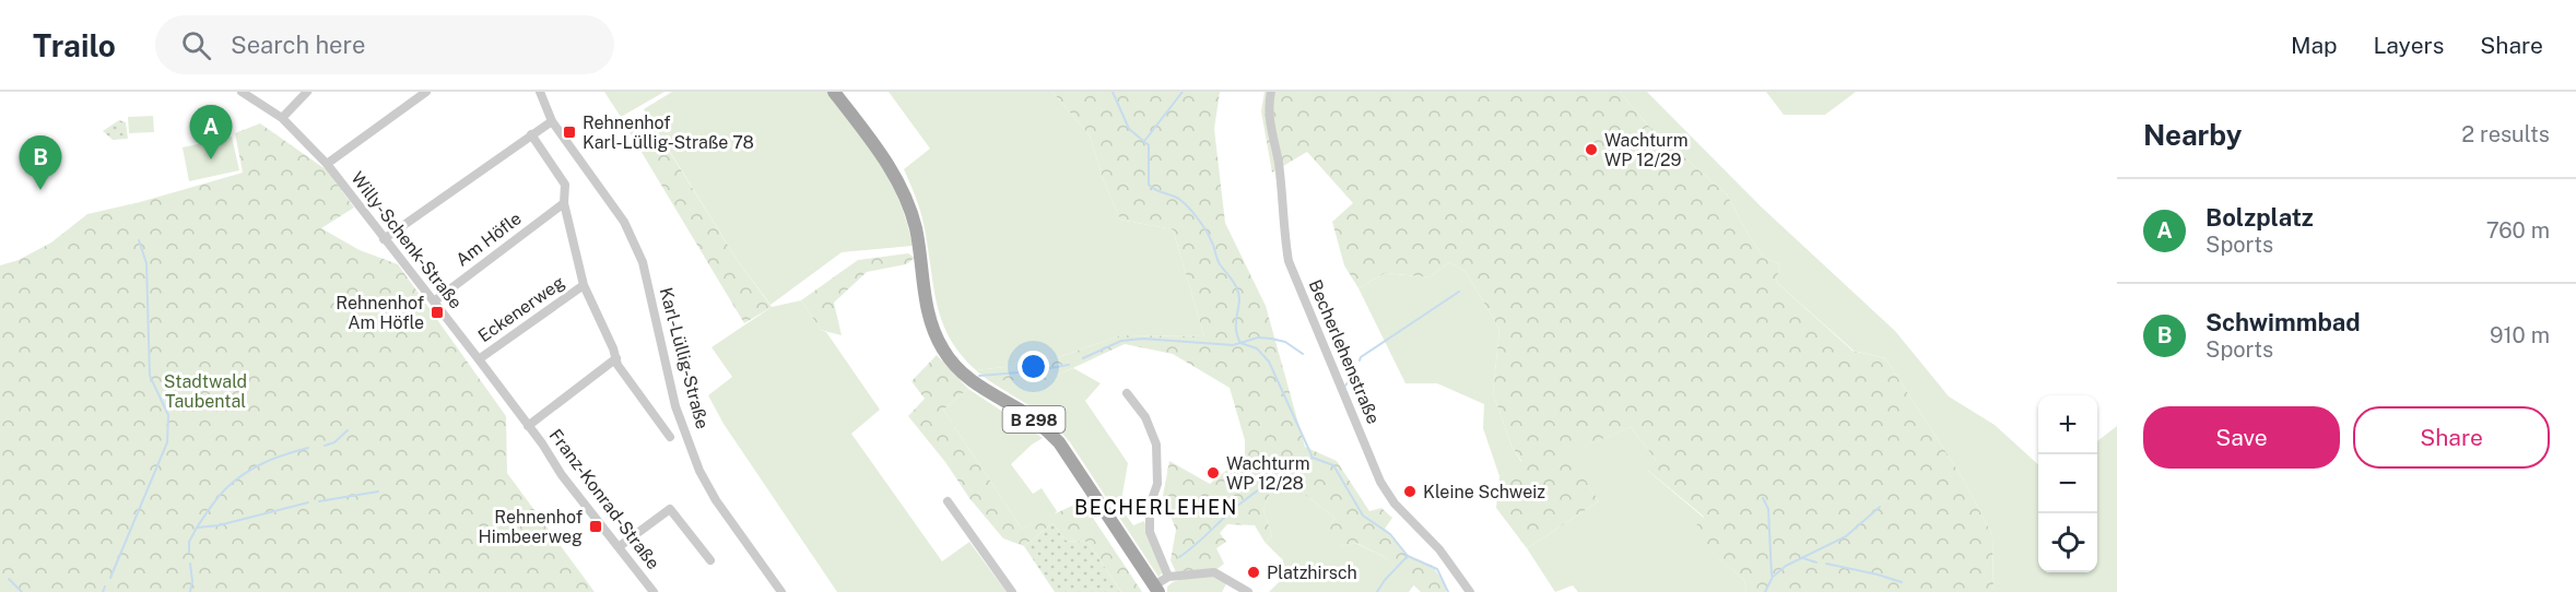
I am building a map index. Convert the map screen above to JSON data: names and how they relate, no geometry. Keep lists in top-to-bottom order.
{
  "streets": {
    "main road": ["B 298"],
    "street": [
      "Am Höfle",
      "Willy-Schenk-Straße",
      "Eckenerweg",
      "Becherlehenstraße",
      "Karl-Lüllig-Straße",
      "Franz-Konrad-Straße"
    ]
  },
  "crossings": [
    ["Am Höfle", "Willy-Schenk-Straße"],
    ["Willy-Schenk-Straße", "Eckenerweg"],
    ["Willy-Schenk-Straße", "Franz-Konrad-Straße"]
  ],
  "districts": ["BECHERLEHEN"],
  "parks": ["Stadtwald Taubental"],
  "places": {
    "transit": ["Rehnenhof Karl-Lüllig-Straße 78", "Rehnenhof Am Höfle", "Rehnenhof Himbeerweg"],
    "other": [
      "Wachturm WP 12/29",
      "Wachturm WP 12/28",
      "Kleine Schweiz",
      "Platzhirsch"
    ]
  },
  "page": {
    "header": "Trailo",
    "search": "Search here",
    "nav": ["Map", "Layers", "Share"],
    "heading": ["Nearby", "2 results"],
    "pins": ["A", "B"],
    "list": [
      {
        "mark": "A",
        "name": "Bolzplatz",
        "note": "Sports",
        "value": "760 m"
      },
      {
        "mark": "B",
        "name": "Schwimmbad",
        "note": "Sports",
        "value": "910 m"
      }
    ],
    "buttons": ["Save", "Share"],
    "map_buttons": ["+", "−"]
  }
}
